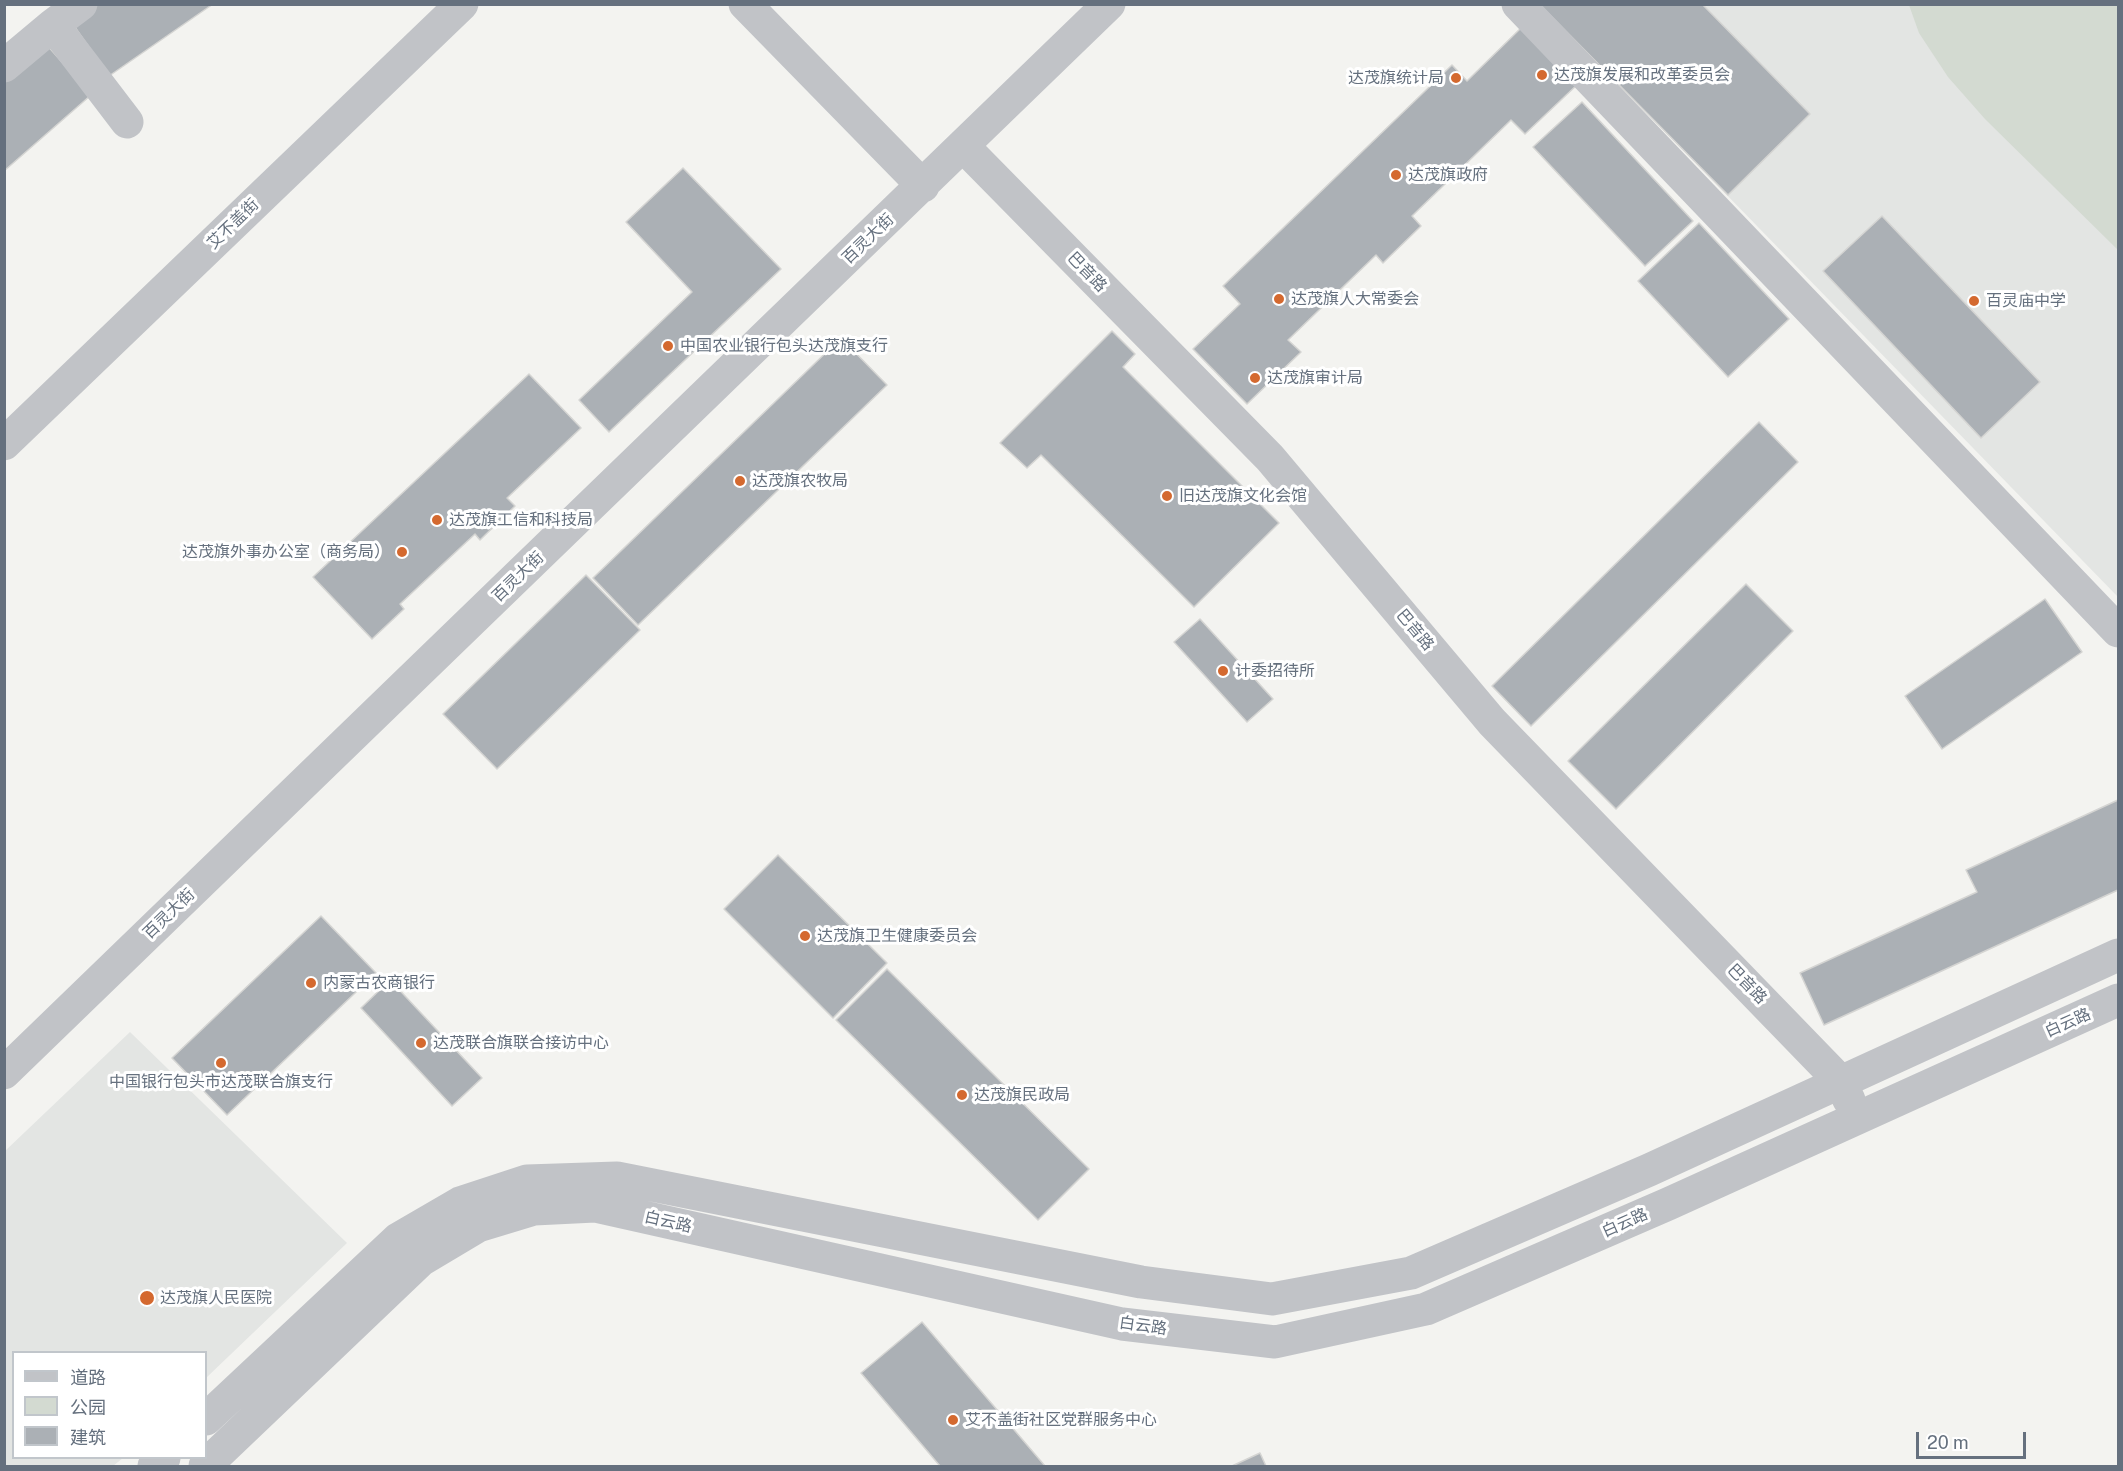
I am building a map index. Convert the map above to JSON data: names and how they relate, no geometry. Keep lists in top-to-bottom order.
{
  "streets": {
    "street": [
      "艾不盖街",
      "百灵大街",
      "巴音路",
      "白云路"
    ]
  },
  "crossings": [
    ["百灵大街", "巴音路"],
    ["巴音路", "白云路"]
  ],
  "places": [
    "达茂旗发展和改革委员会",
    "达茂旗统计局",
    "达茂旗政府",
    "达茂旗人大常委会",
    "百灵庙中学",
    "中国农业银行包头达茂旗支行",
    "达茂旗审计局",
    "达茂旗农牧局",
    "旧达茂旗文化会馆",
    "达茂旗工信和科技局",
    "达茂旗外事办公室（商务局）",
    "计委招待所",
    "达茂旗卫生健康委员会",
    "内蒙古农商银行",
    "达茂联合旗联合接访中心",
    "中国银行包头市达茂联合旗支行",
    "达茂旗民政局",
    "达茂旗人民医院",
    "艾不盖街社区党群服务中心"
  ],
  "legend": ["道路", "公园", "建筑"],
  "scale_bar": "20 m"
}
